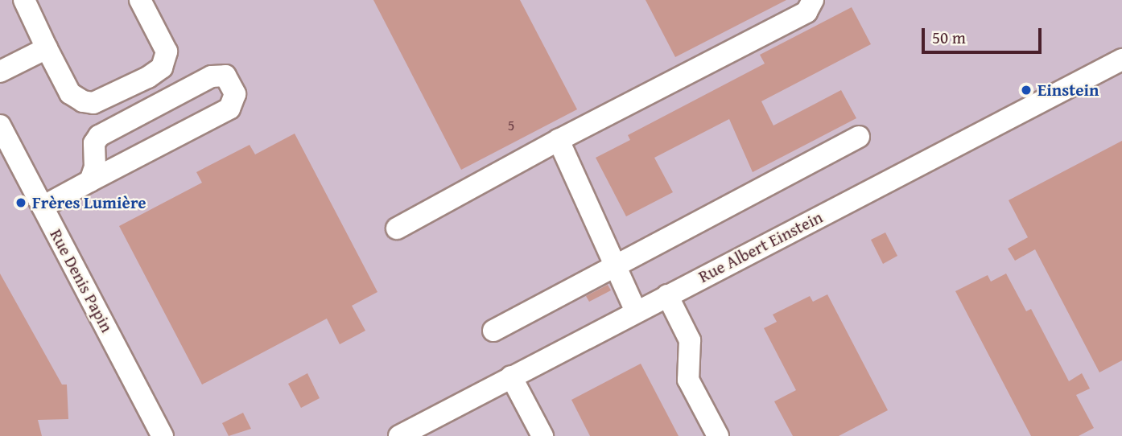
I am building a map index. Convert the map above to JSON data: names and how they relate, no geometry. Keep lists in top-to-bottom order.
{
  "streets": {
    "street": ["Rue Albert Einstein", "Rue Denis Papin"]
  },
  "places": ["Einstein", "Frères Lumière"],
  "house_numbers": ["5"],
  "scale_bar": "50 m"
}
